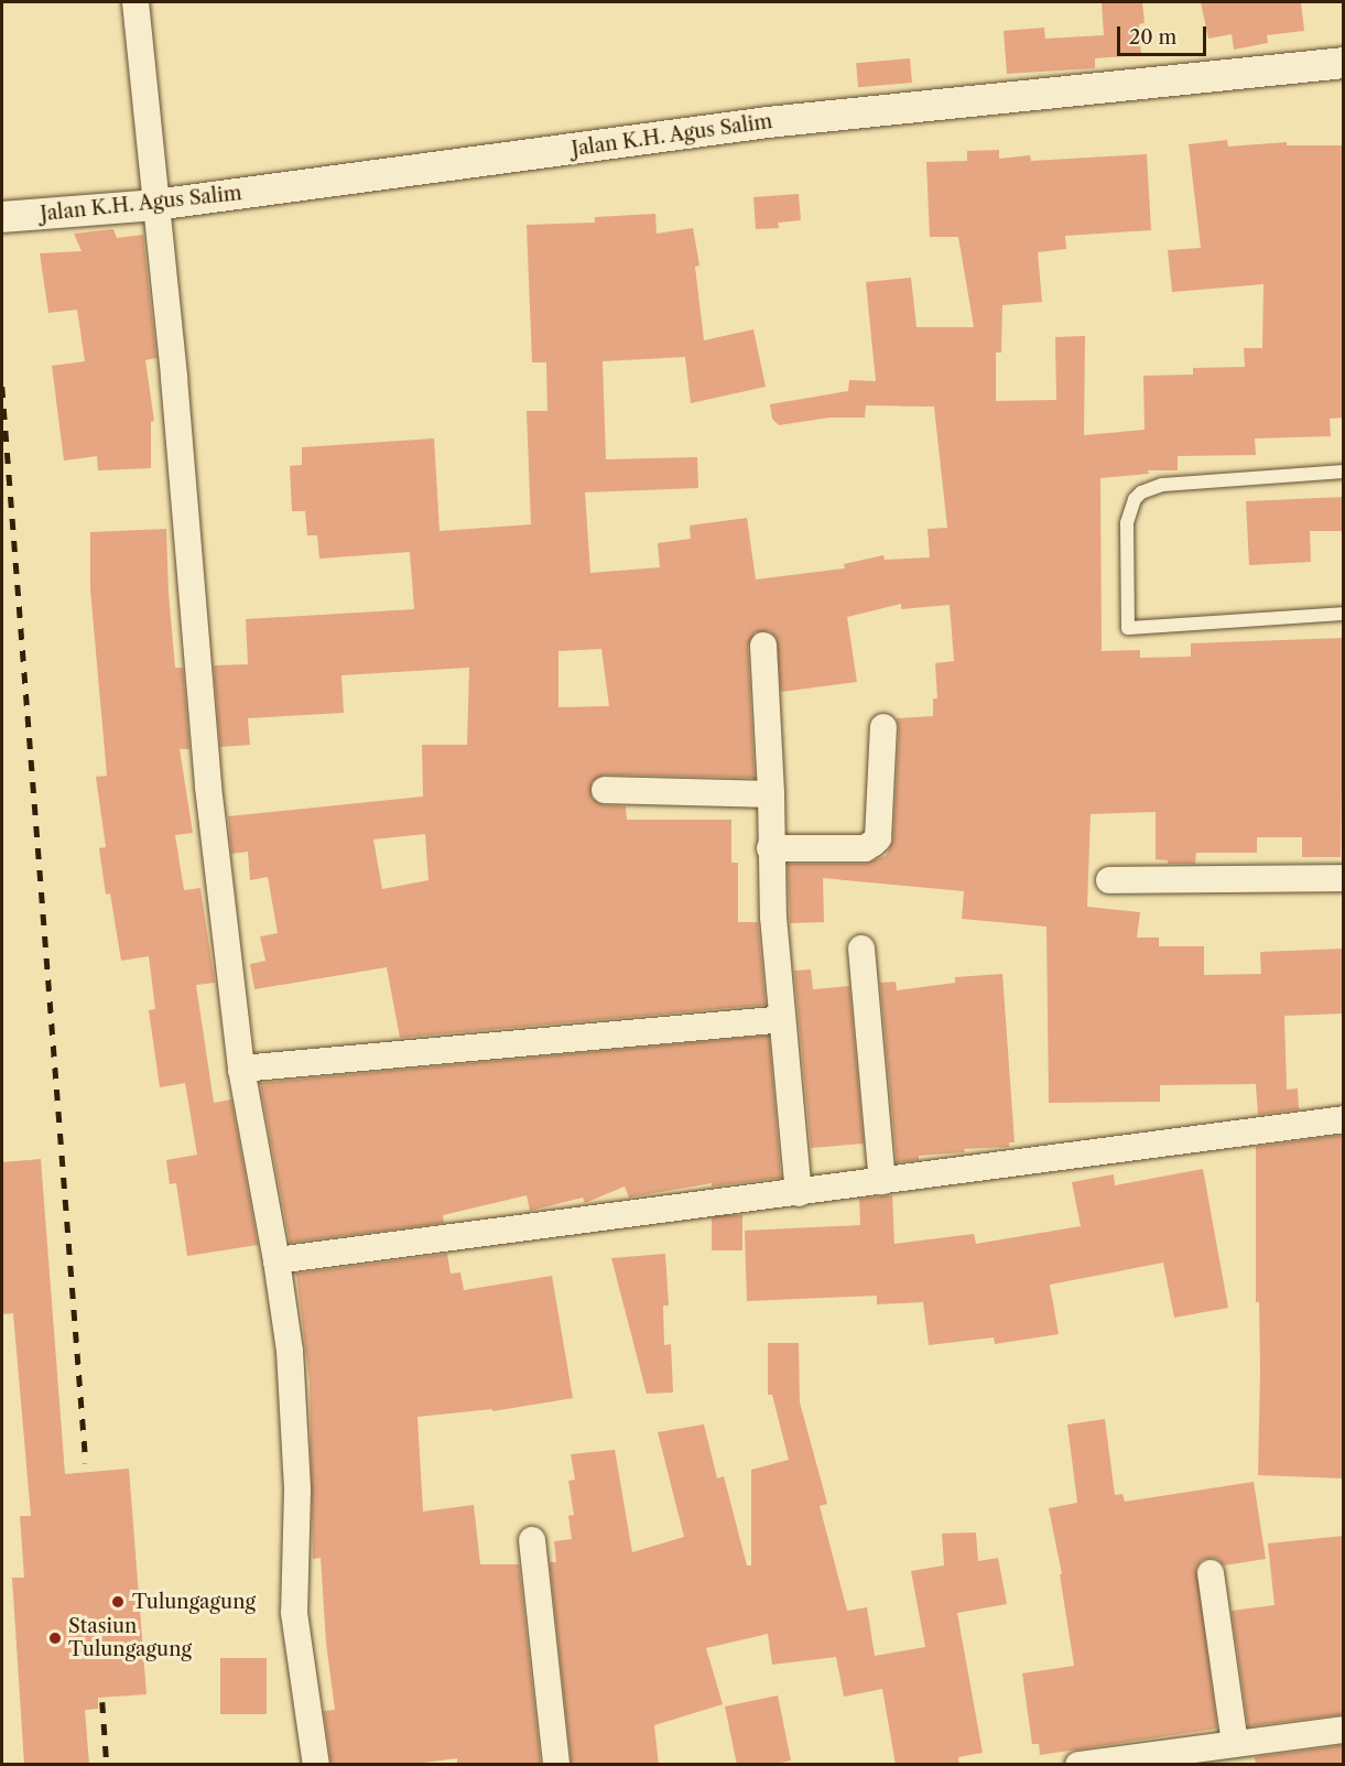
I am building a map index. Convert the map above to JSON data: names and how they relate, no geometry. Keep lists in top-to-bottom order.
{
  "streets": {
    "street": ["Jalan K.H. Agus Salim"]
  },
  "places": ["Tulungagung", "Stasiun Tulungagung"],
  "scale_bar": "20 m"
}
